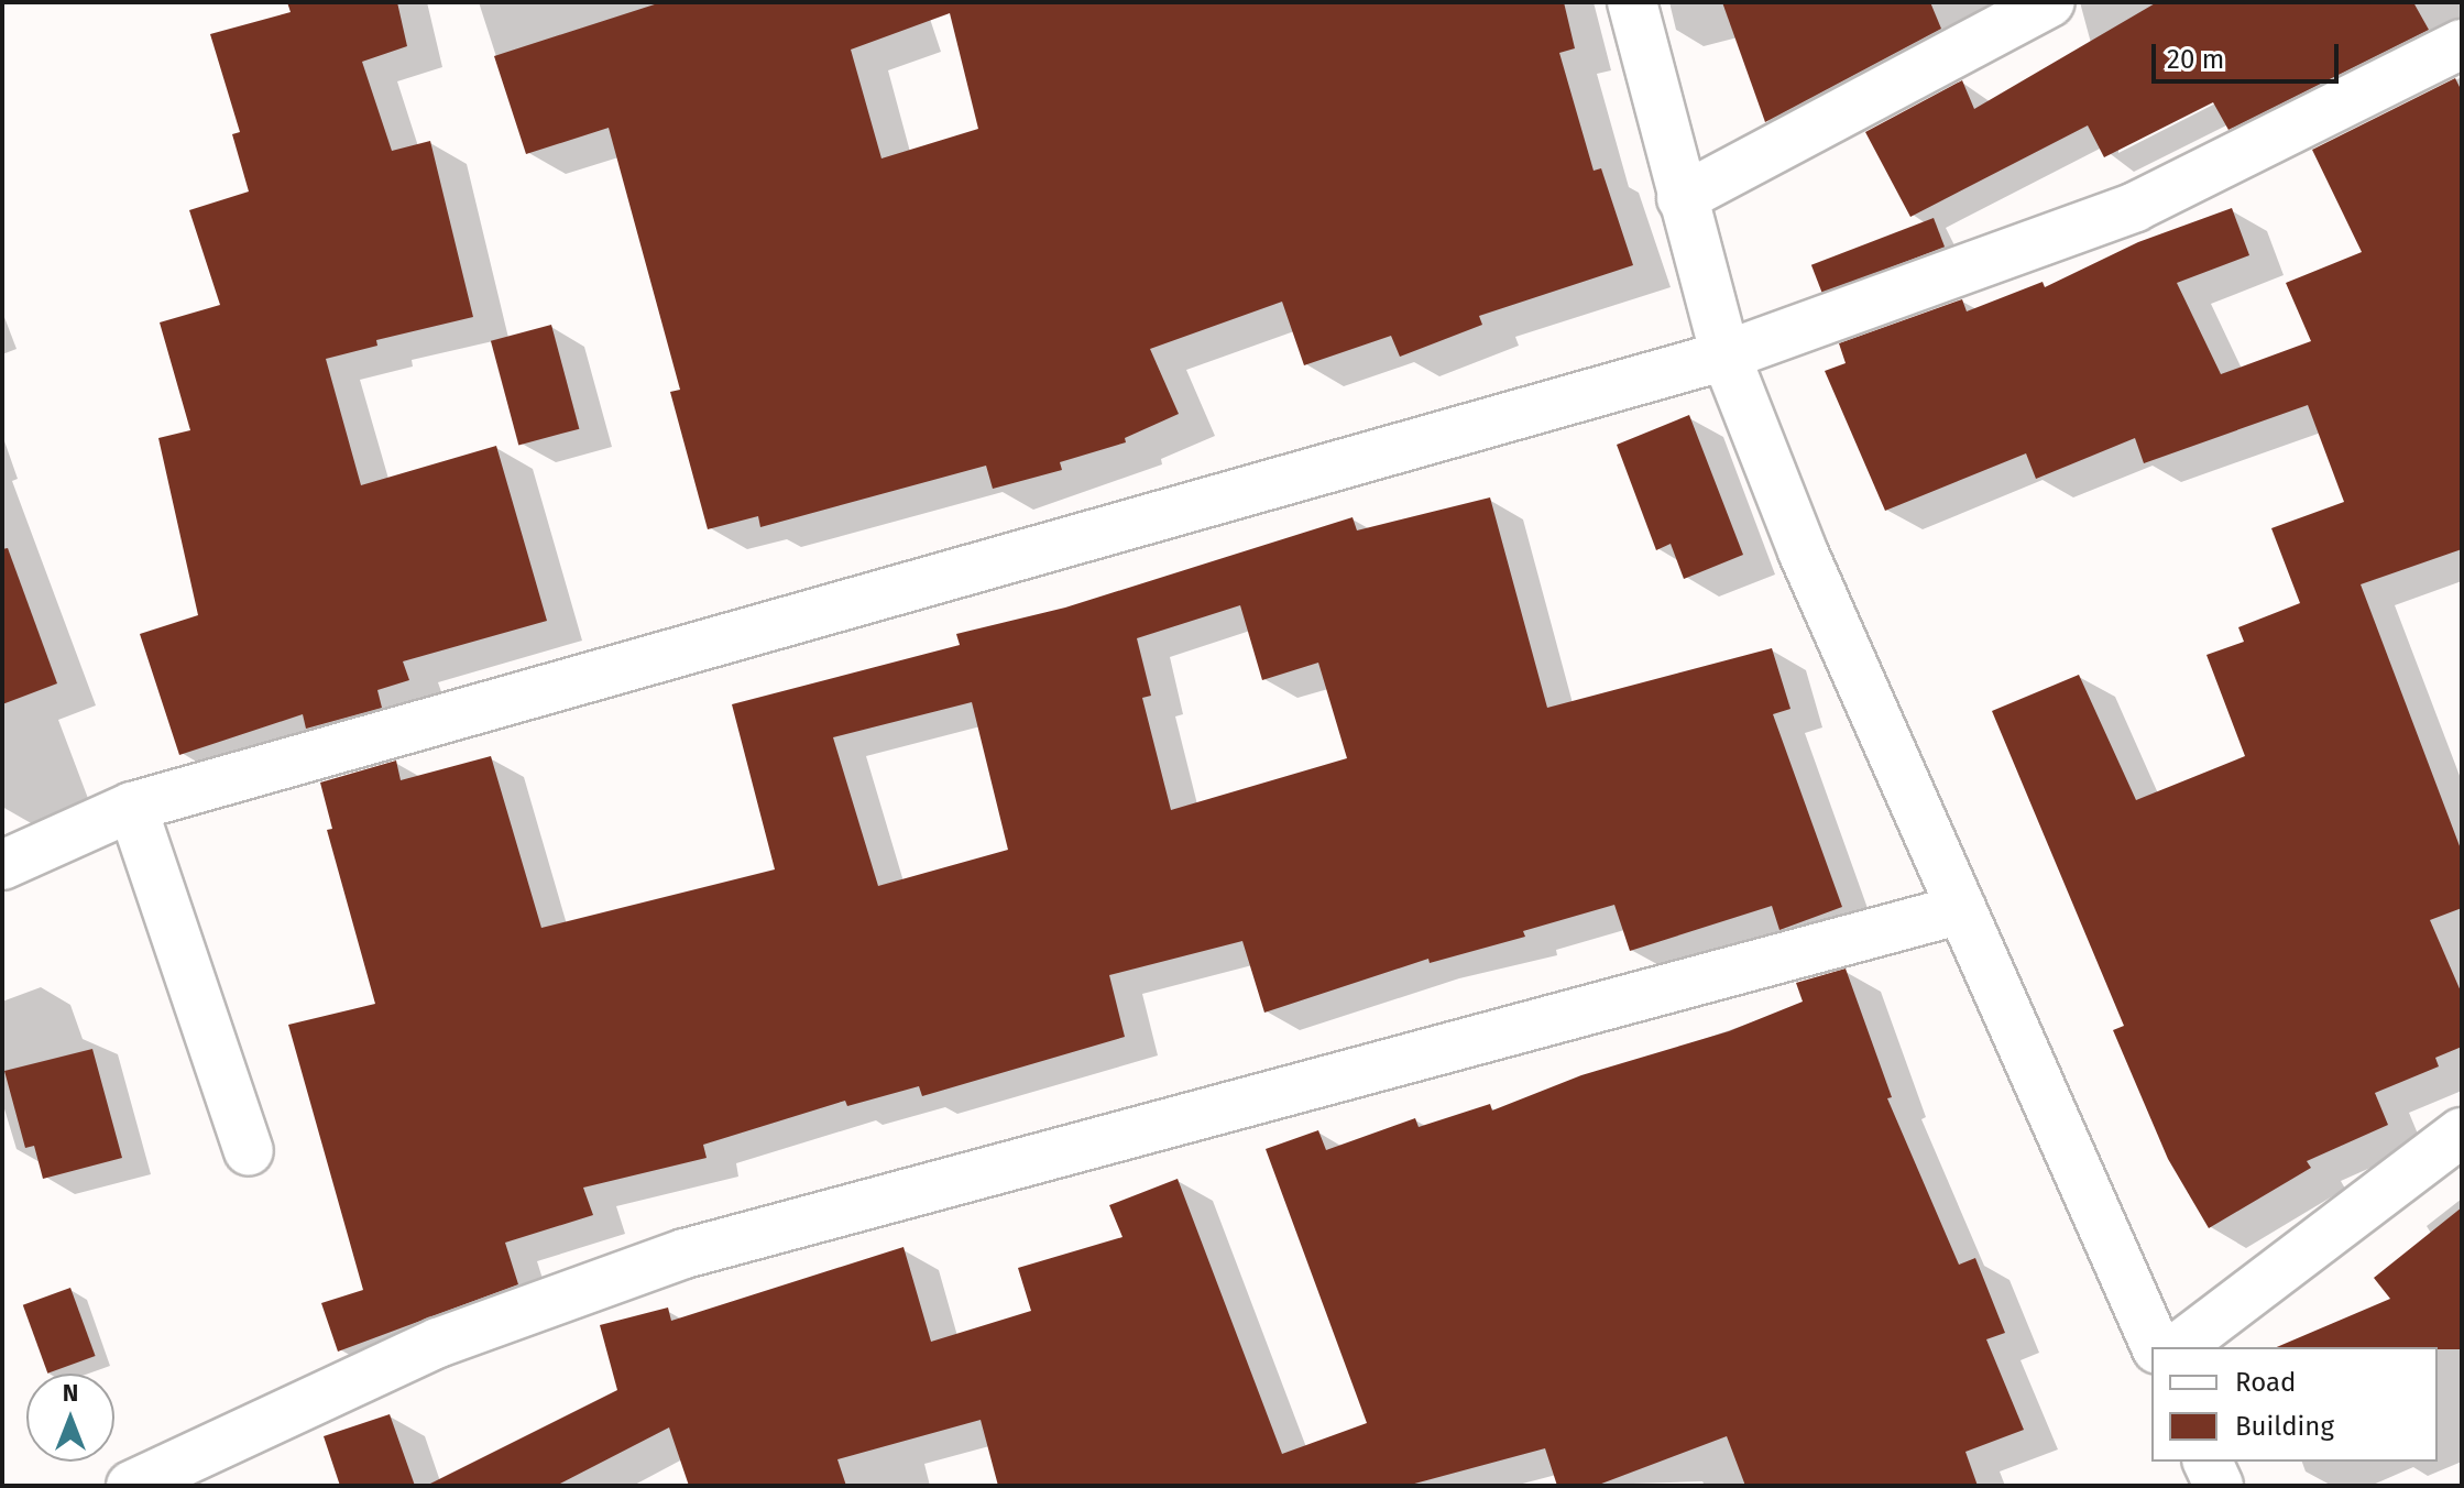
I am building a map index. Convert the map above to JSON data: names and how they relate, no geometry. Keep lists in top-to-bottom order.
{
  "legend": ["Road", "Building"],
  "scale_bar": "20 m",
  "north": "top"
}
